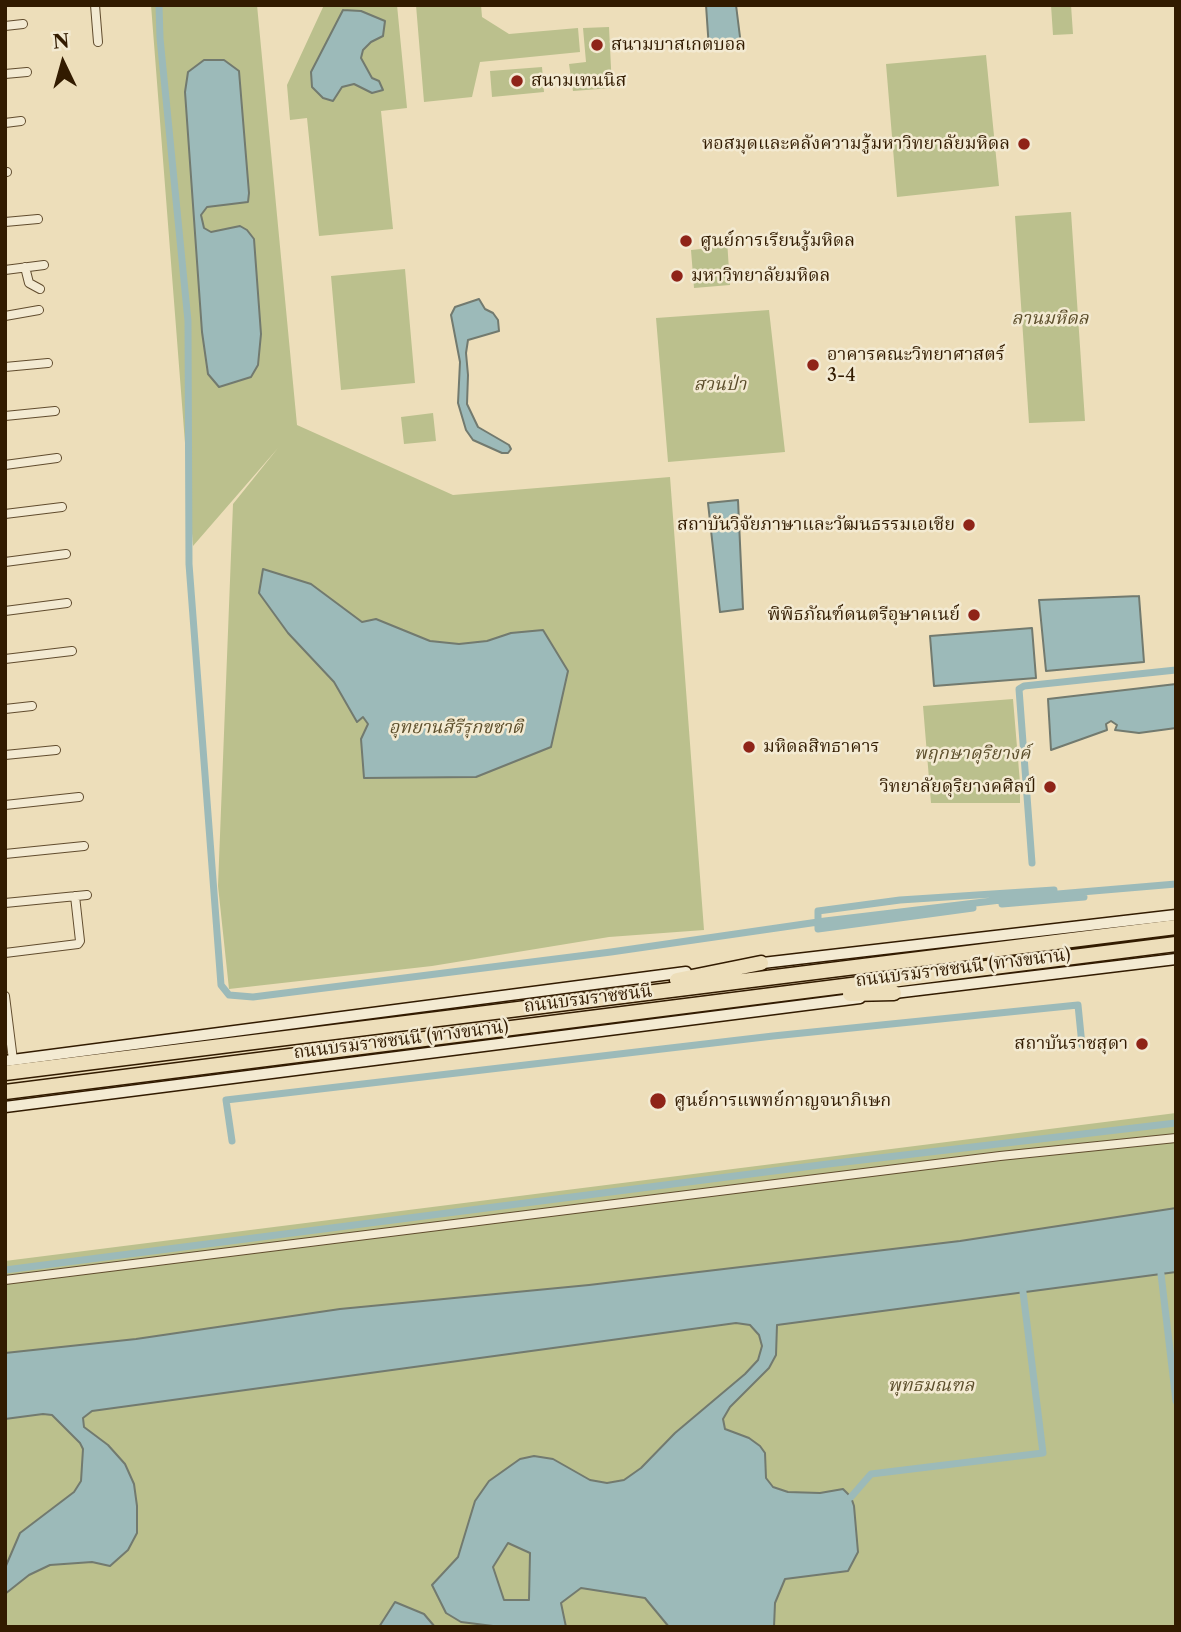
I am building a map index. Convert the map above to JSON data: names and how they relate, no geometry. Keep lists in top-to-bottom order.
{
  "streets": {
    "highway": ["ถนนบรมราชชนนี"],
    "main road": ["ถนนบรมราชชนนี (ทางขนาน)"]
  },
  "crossings": [
    ["ถนนบรมราชชนนี (ทางขนาน)", "ถนนบรมราชชนนี"]
  ],
  "parks": [
    "ลานมหิดล",
    "สวนป่า",
    "อุทยานสิรีรุกขชาติ",
    "พฤกษาดุริยางค์",
    "พุทธมณฑล"
  ],
  "places": [
    "สนามบาสเกตบอล",
    "สนามเทนนิส",
    "หอสมุดและคลังความรู้มหาวิทยาลัยมหิดล",
    "ศูนย์การเรียนรู้มหิดล",
    "มหาวิทยาลัยมหิดล",
    "อาคารคณะวิทยาศาสตร์ 3-4",
    "สถาบันวิจัยภาษาและวัฒนธรรมเอเชีย",
    "พิพิธภัณฑ์ดนตรีอุษาคเนย์",
    "มหิดลสิทธาคาร",
    "วิทยาลัยดุริยางคศิลป์",
    "สถาบันราชสุดา",
    "ศูนย์การแพทย์กาญจนาภิเษก"
  ],
  "north": "top"
}
